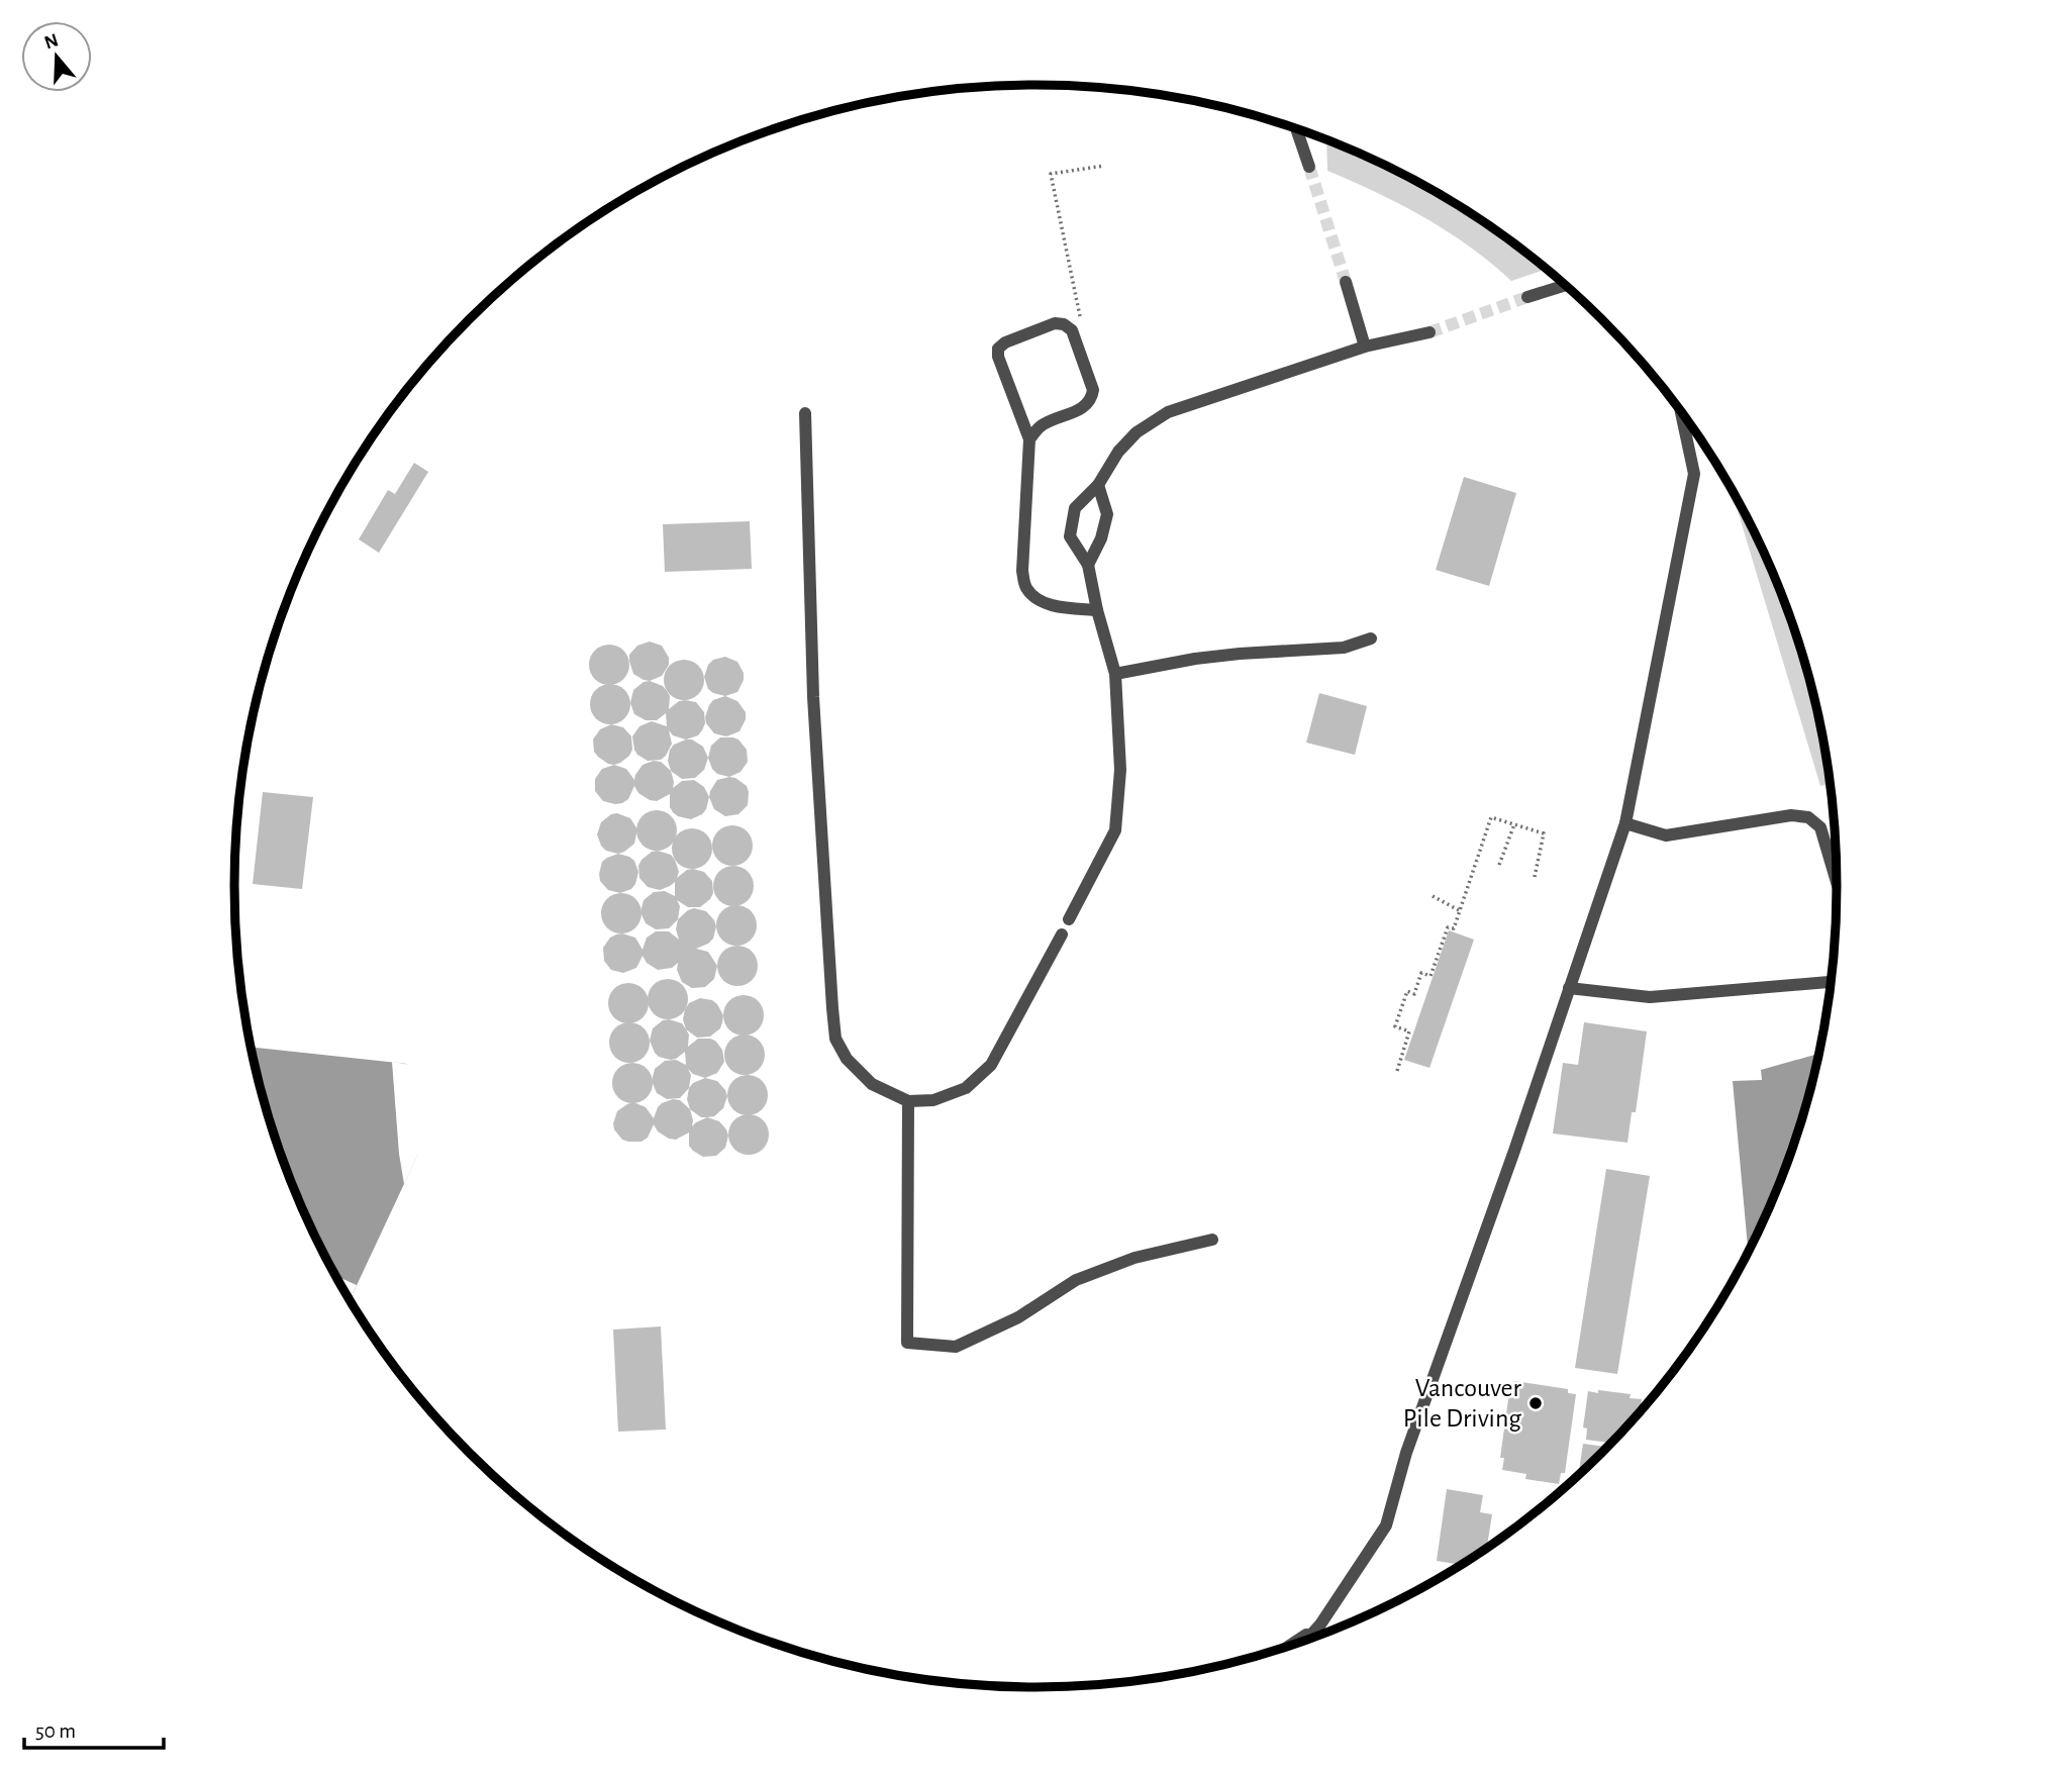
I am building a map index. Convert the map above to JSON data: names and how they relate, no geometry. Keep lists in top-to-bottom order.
{
  "places": ["Vancouver Pile Driving"],
  "scale_bar": "50 m",
  "north": "top"
}
